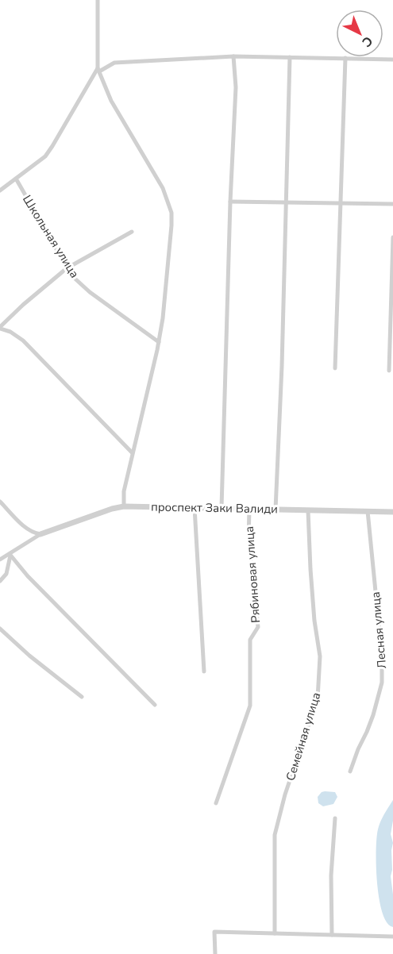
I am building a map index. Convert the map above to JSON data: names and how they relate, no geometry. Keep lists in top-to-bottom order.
{
  "streets": {
    "street": [
      "Школьная улица",
      "проспект Заки Валиди",
      "Рябиновая улица",
      "Лесная улица",
      "Семейная улица"
    ]
  },
  "crossings": [
    ["проспект Заки Валиди", "Рябиновая улица"],
    ["проспект Заки Валиди", "Лесная улица"],
    ["проспект Заки Валиди", "Семейная улица"]
  ],
  "north": "bottom right"
}
